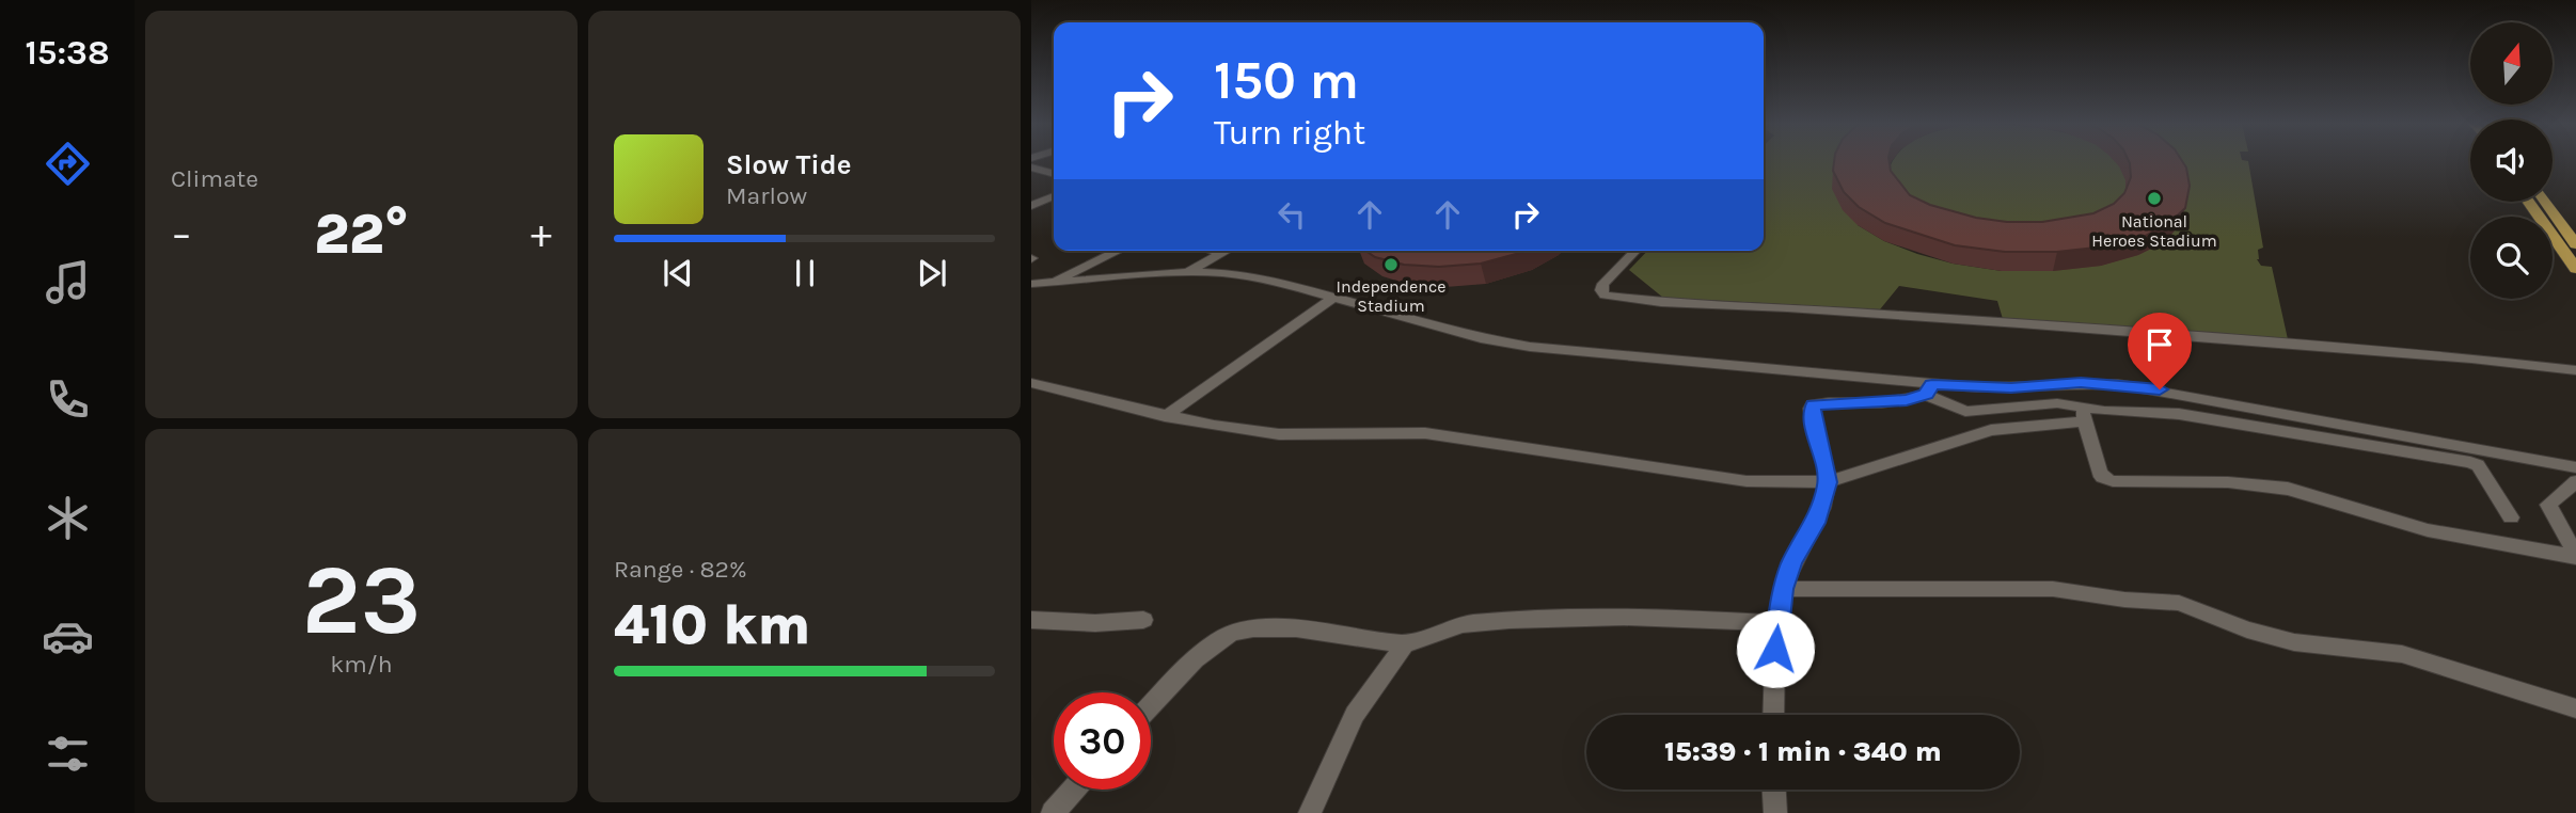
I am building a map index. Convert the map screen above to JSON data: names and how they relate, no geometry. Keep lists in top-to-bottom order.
{
  "places": ["National Heroes Stadium", "Independence Stadium"],
  "north": "top",
  "page": {
    "tabs": "15:38",
    "tile": [
      "Climate",
      ["23", "km/h"],
      ["Range · 82%", "410 km"]
    ],
    "turn": ["150 m", "Turn right"],
    "song": ["Slow Tide", "Marlow"],
    "heat": ["−", "22°", "+"],
    "limit": "30",
    "trip": "15:39 · 1 min · 340 m"
  }
}
